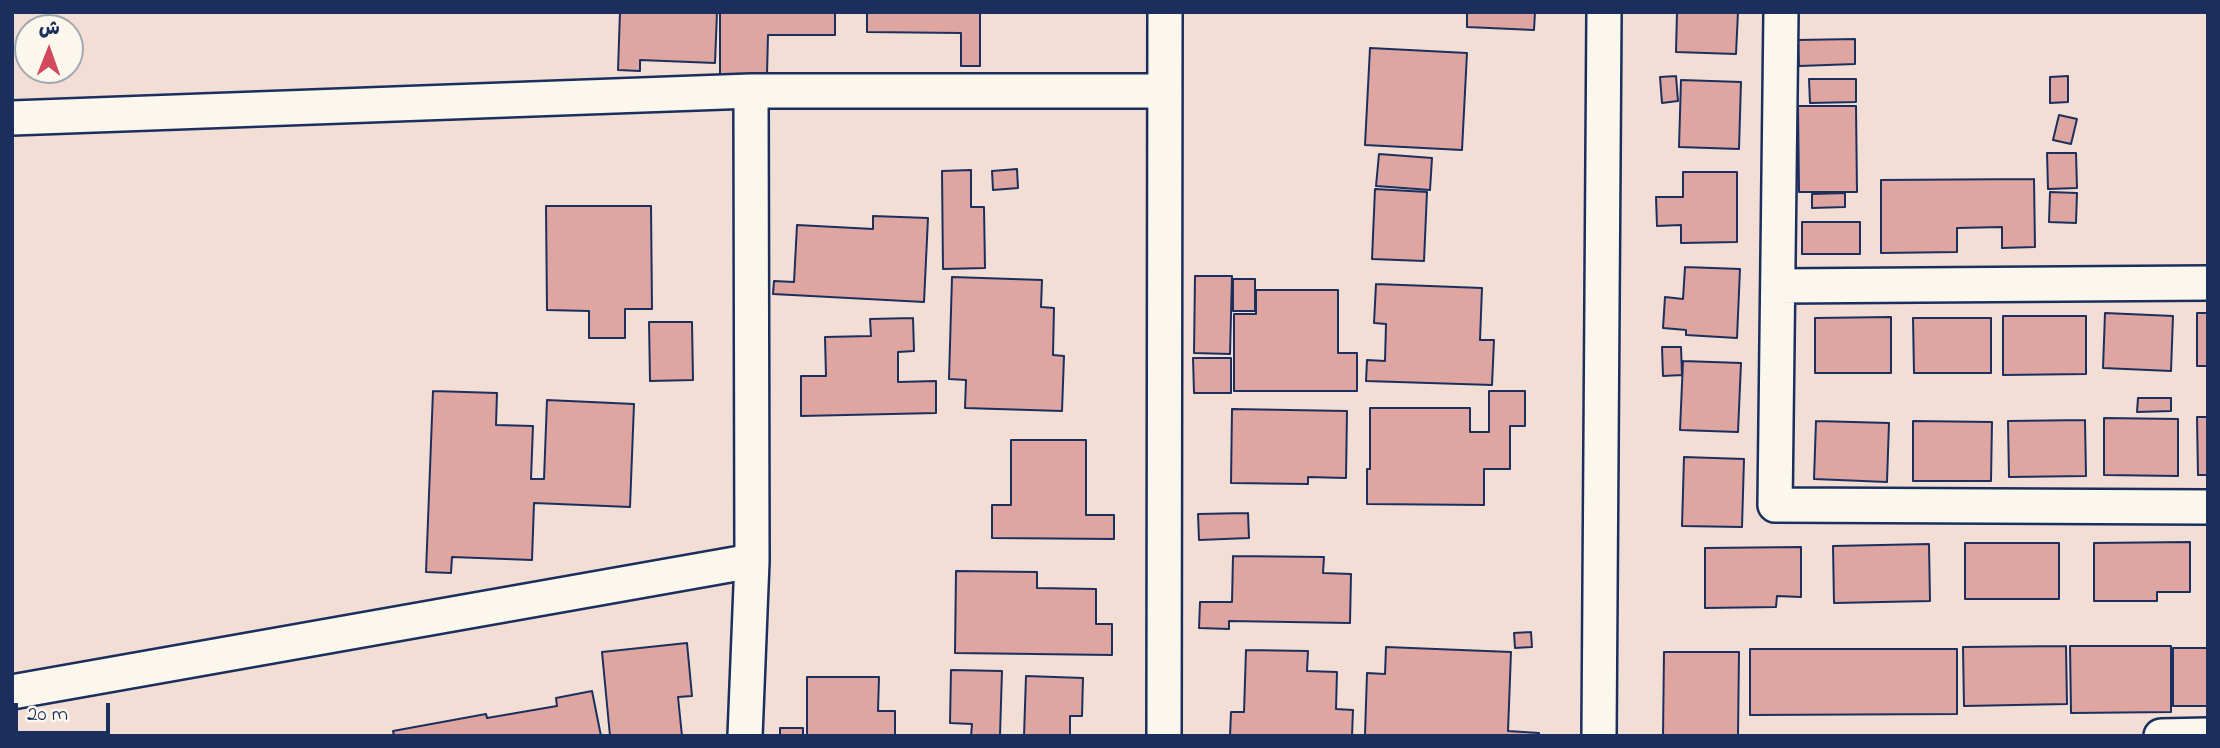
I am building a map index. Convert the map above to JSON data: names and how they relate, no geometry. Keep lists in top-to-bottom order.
{
  "scale_bar": "20 m",
  "north": "top"
}
